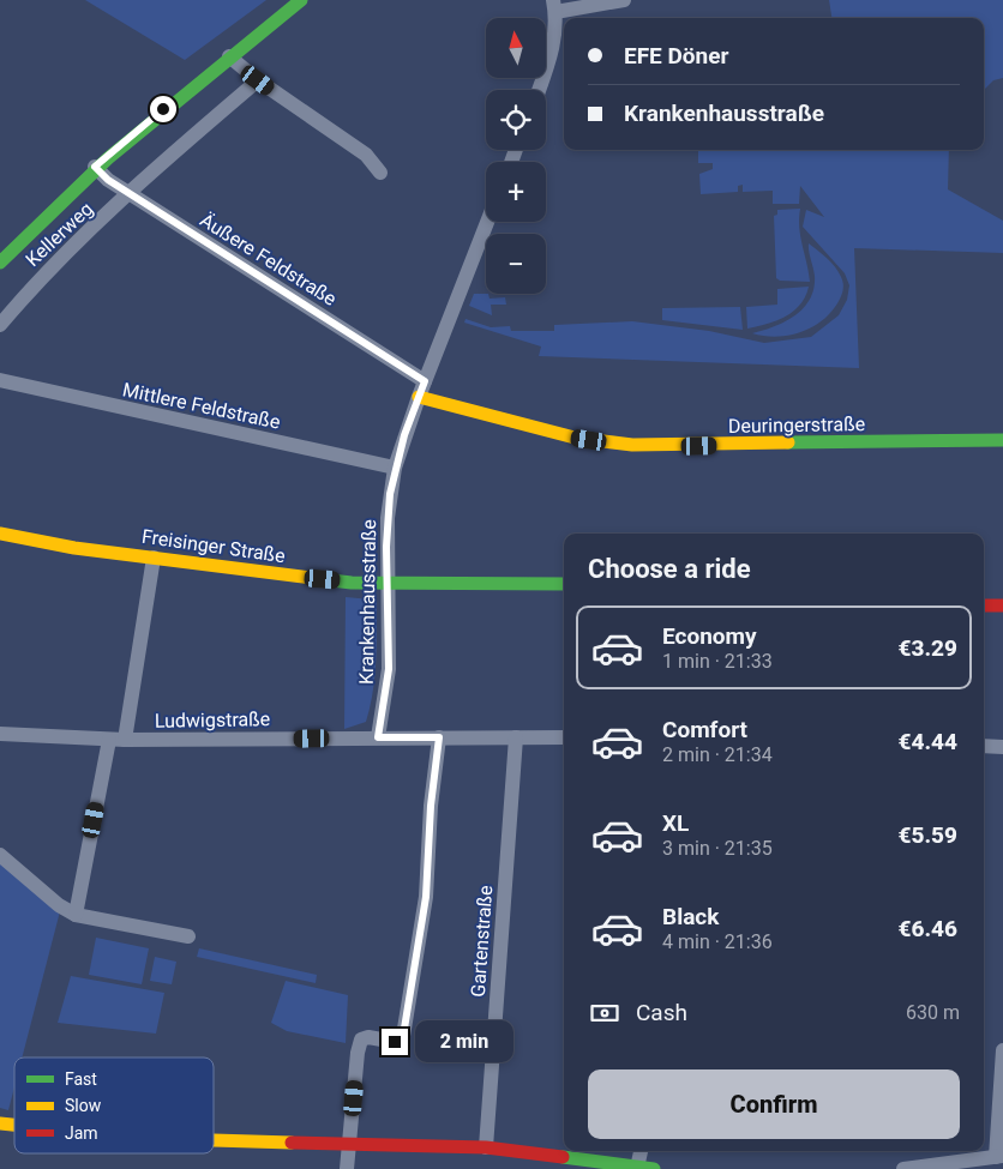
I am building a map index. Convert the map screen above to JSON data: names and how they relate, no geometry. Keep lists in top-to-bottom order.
{
  "streets": {
    "street": [
      "Kellerweg",
      "Äußere Feldstraße",
      "Mittlere Feldstraße",
      "Deuringerstraße",
      "Freisinger Straße",
      "Krankenhausstraße",
      "Ludwigstraße",
      "Gartenstraße"
    ]
  },
  "crossings": [
    ["Kellerweg", "Äußere Feldstraße"],
    ["Äußere Feldstraße", "Krankenhausstraße"],
    ["Mittlere Feldstraße", "Krankenhausstraße"],
    ["Deuringerstraße", "Krankenhausstraße"],
    ["Freisinger Straße", "Krankenhausstraße"],
    ["Krankenhausstraße", "Ludwigstraße"],
    ["Ludwigstraße", "Gartenstraße"]
  ],
  "legend": ["Fast", "Slow", "Jam"],
  "north": "top",
  "page": {
    "map_buttons": ["+", "−"],
    "banner": ["EFE Döner", "Krankenhausstraße"],
    "heading": "Choose a ride",
    "list": [
      {
        "name": "Economy",
        "note": "1 min · 21:33",
        "value": "€3.29"
      },
      {
        "name": "Comfort",
        "note": "2 min · 21:34",
        "value": "€4.44"
      },
      {
        "name": "XL",
        "note": "3 min · 21:35",
        "value": "€5.59"
      },
      {
        "name": "Black",
        "note": "4 min · 21:36",
        "value": "€6.46"
      }
    ],
    "pay": ["Cash", "630 m"],
    "bubble": "2 min",
    "buttons": "Confirm"
  }
}
